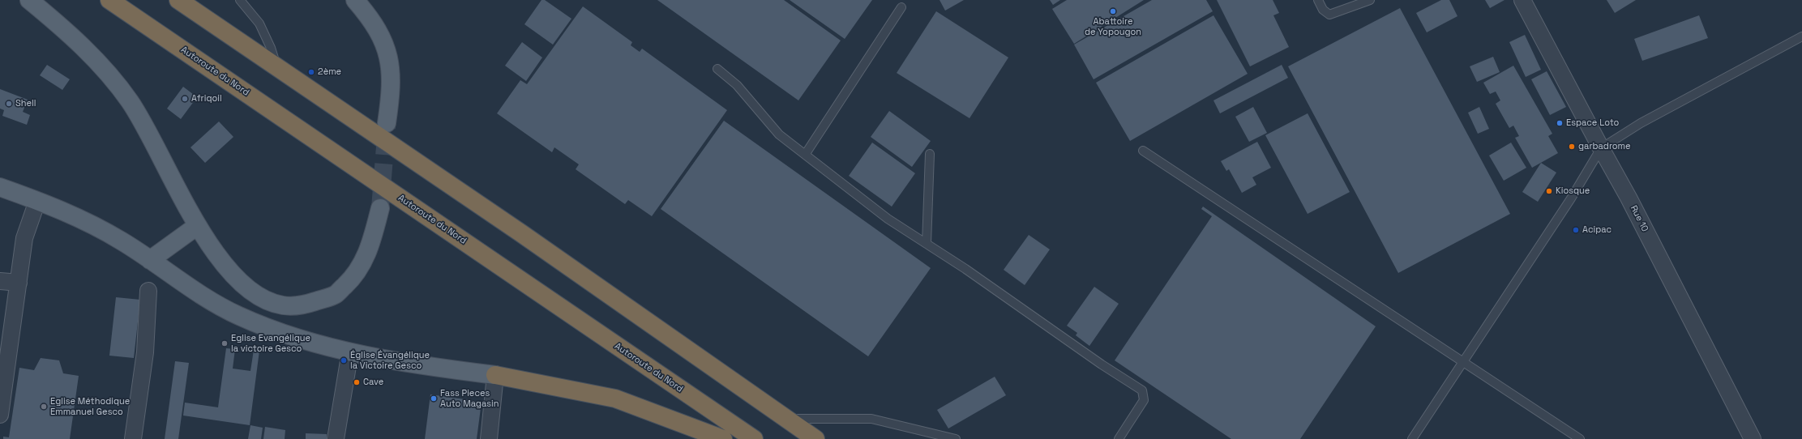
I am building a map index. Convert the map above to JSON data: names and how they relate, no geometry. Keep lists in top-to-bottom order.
{
  "streets": {
    "highway": ["Autoroute du Nord"],
    "street": ["Rue 10"]
  },
  "places": [
    "Abattoire de Yopougon",
    "2ème",
    "Afriqoil",
    "Shell",
    "Espace Loto",
    "garbadrome",
    "Kiosque",
    "Acipac",
    "Eglise Evangélique la victoire Gesco",
    "Église Évangélique la Victoire Gesco",
    "Cave",
    "Fass Pieces Auto Magasin",
    "Eglise Méthodique Emmanuel Gesco"
  ]
}
